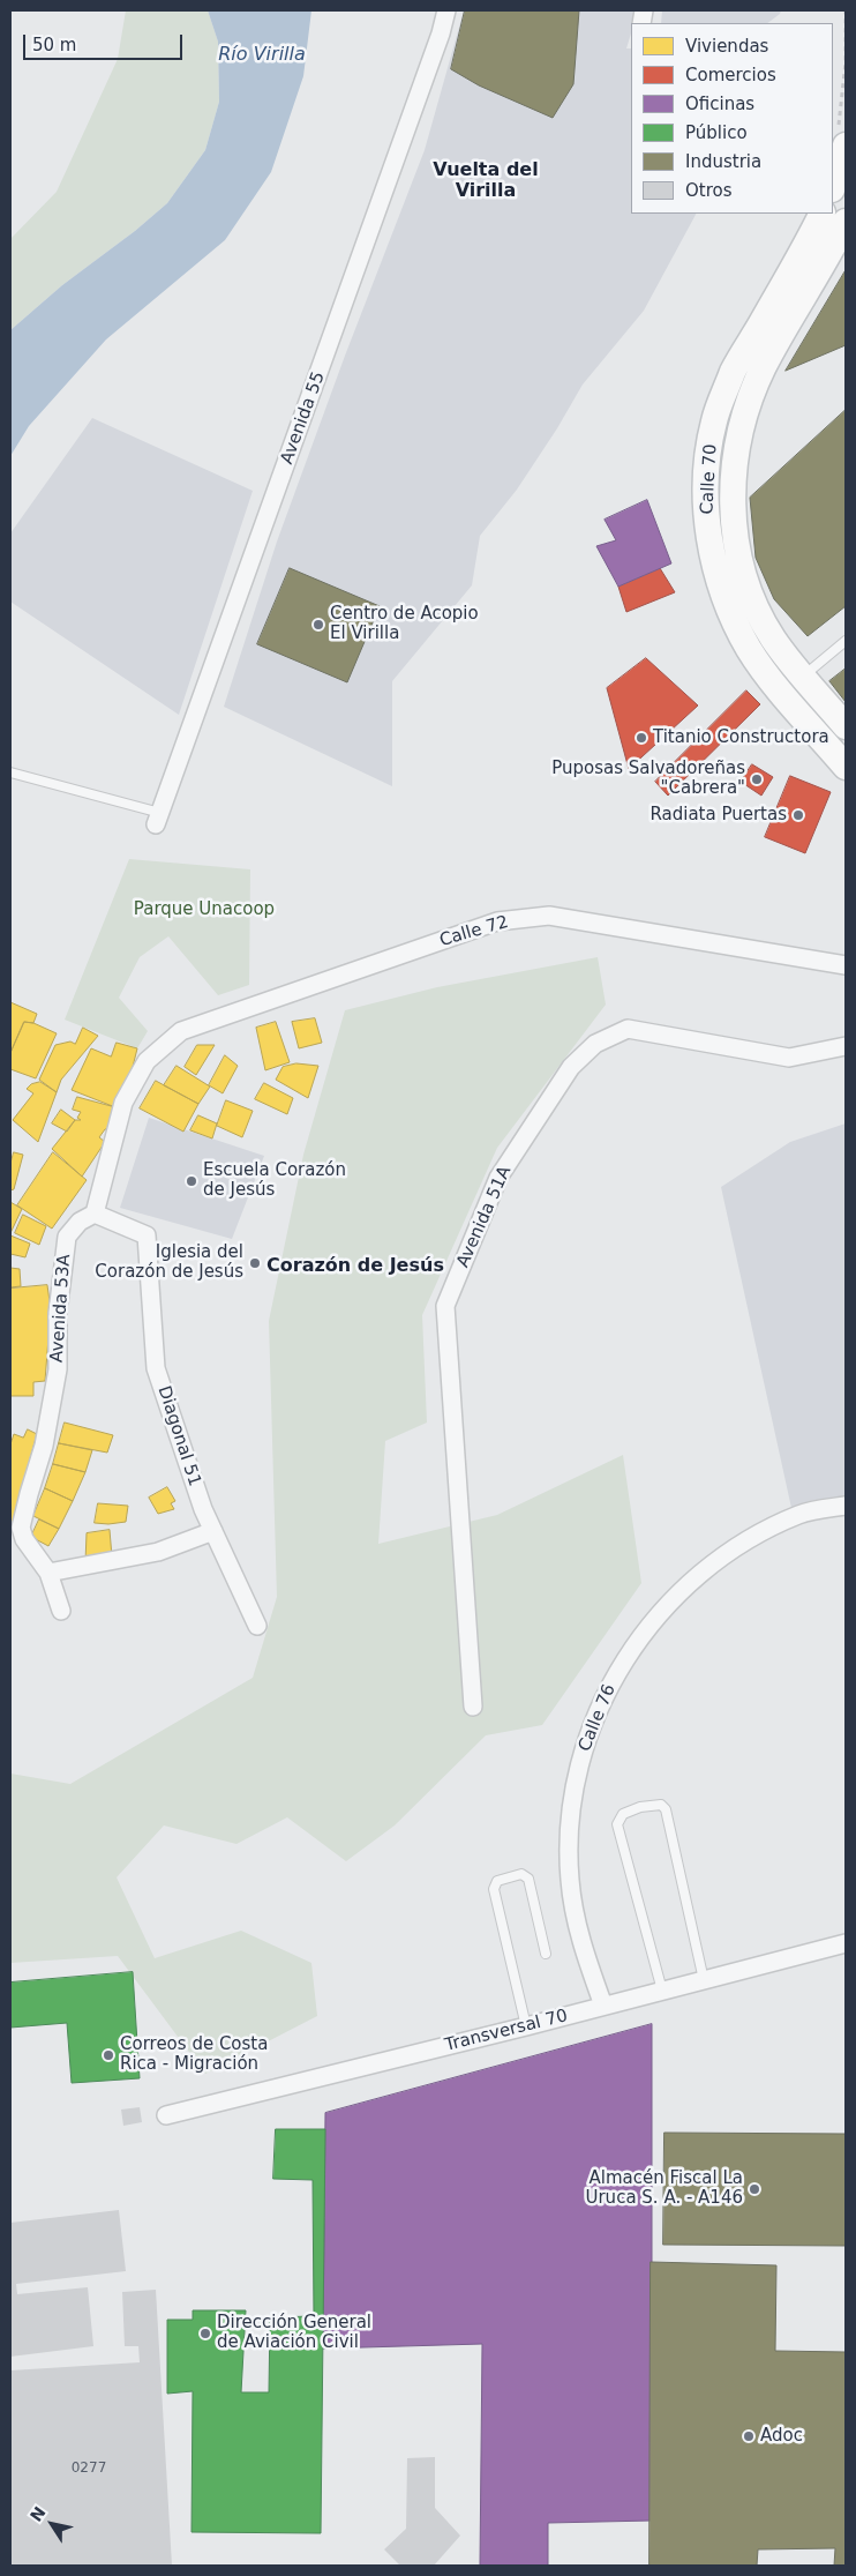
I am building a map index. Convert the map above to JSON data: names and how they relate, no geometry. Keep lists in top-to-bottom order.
{
  "streets": {
    "main road": ["Calle 70"],
    "street": [
      "Avenida 55",
      "Calle 72",
      "Avenida 51A",
      "Avenida 53A",
      "Diagonal 51",
      "Calle 76",
      "Transversal 70"
    ]
  },
  "crossings": [
    ["Calle 72", "Avenida 53A"],
    ["Calle 72", "Diagonal 51"],
    ["Avenida 53A", "Diagonal 51"],
    ["Calle 76", "Transversal 70"]
  ],
  "districts": ["Vuelta del Virilla", "Corazón de Jesús"],
  "water": ["Río Virilla"],
  "parks": ["Parque Unacoop"],
  "places": [
    "Centro de Acopio El Virilla",
    "Titanio Constructora",
    "Puposas Salvadoreñas \"Cabrera\"",
    "Radiata Puertas",
    "Escuela Corazón de Jesús",
    "Iglesia del Corazón de Jesús",
    "Correos de Costa Rica - Migración",
    "Almacén Fiscal La Uruca S. A. - A146",
    "Dirección General de Aviación Civil",
    "Adoc"
  ],
  "house_numbers": ["0277"],
  "legend": [
    "Viviendas",
    "Comercios",
    "Oficinas",
    "Público",
    "Industria",
    "Otros"
  ],
  "scale_bar": "50 m",
  "north": "top left"
}
